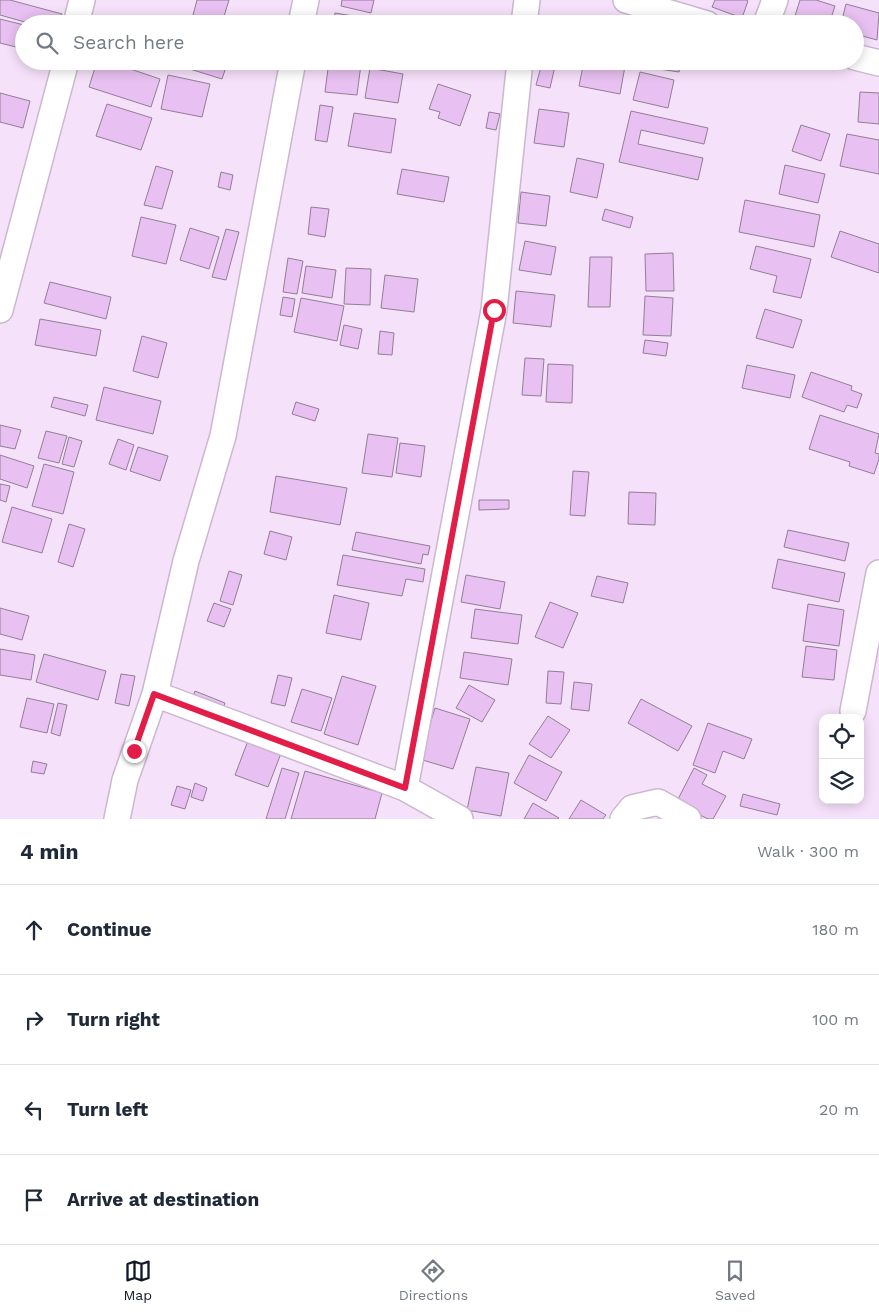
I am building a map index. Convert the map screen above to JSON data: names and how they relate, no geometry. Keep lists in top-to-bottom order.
{
  "page": {
    "search": "Search here",
    "heading": ["4 min", "Walk · 300 m"],
    "list": [
      ["Continue", "180 m"],
      ["Turn right", "100 m"],
      ["Turn left", "20 m"],
      "Arrive at destination"
    ],
    "nav": ["Map", "Directions", "Saved"]
  }
}
